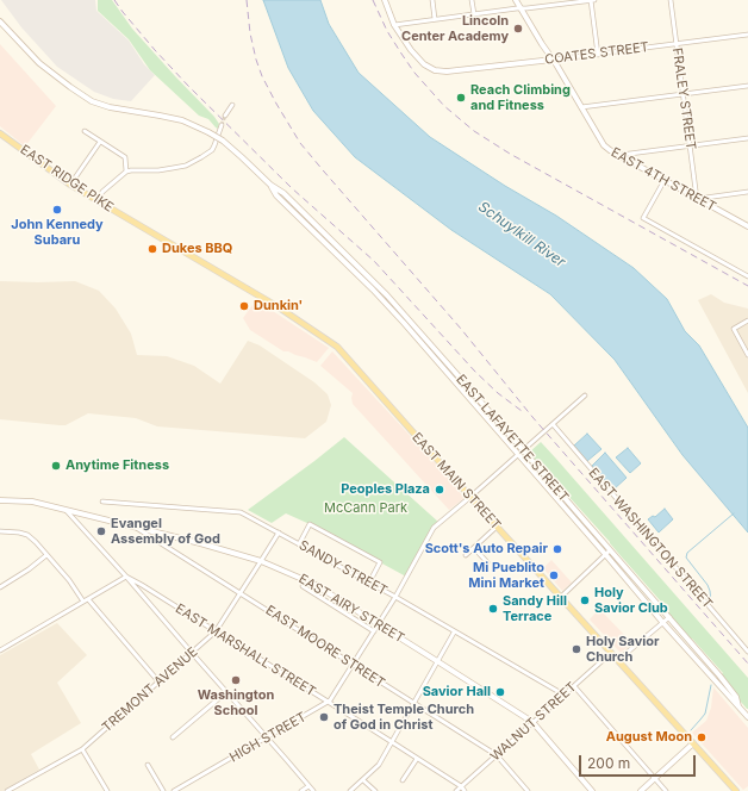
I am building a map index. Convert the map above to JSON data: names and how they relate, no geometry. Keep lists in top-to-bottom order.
{
  "streets": {
    "main road": ["EAST RIDGE PIKE", "EAST MAIN STREET"],
    "street": [
      "COATES STREET",
      "FRALEY STREET",
      "EAST 4TH STREET",
      "EAST LAFAYETTE STREET",
      "EAST WASHINGTON STREET",
      "SANDY STREET",
      "EAST AIRY STREET",
      "EAST MOORE STREET",
      "EAST MARSHALL STREET",
      "TREMONT AVENUE",
      "WALNUT STREET",
      "HIGH STREET"
    ]
  },
  "crossings": [
    ["COATES STREET", "FRALEY STREET"],
    ["COATES STREET", "EAST 4TH STREET"],
    ["FRALEY STREET", "EAST 4TH STREET"],
    ["EAST RIDGE PIKE", "EAST MAIN STREET"],
    ["EAST LAFAYETTE STREET", "HIGH STREET"],
    ["EAST MAIN STREET", "WALNUT STREET"],
    ["EAST MAIN STREET", "HIGH STREET"],
    ["EAST WASHINGTON STREET", "HIGH STREET"],
    ["SANDY STREET", "TREMONT AVENUE"],
    ["SANDY STREET", "WALNUT STREET"],
    ["SANDY STREET", "HIGH STREET"],
    ["EAST AIRY STREET", "EAST MOORE STREET"],
    ["EAST AIRY STREET", "EAST MARSHALL STREET"],
    ["EAST AIRY STREET", "TREMONT AVENUE"],
    ["EAST AIRY STREET", "WALNUT STREET"],
    ["EAST AIRY STREET", "HIGH STREET"],
    ["EAST MOORE STREET", "TREMONT AVENUE"],
    ["EAST MOORE STREET", "WALNUT STREET"],
    ["EAST MOORE STREET", "HIGH STREET"],
    ["EAST MARSHALL STREET", "TREMONT AVENUE"],
    ["EAST MARSHALL STREET", "WALNUT STREET"],
    ["EAST MARSHALL STREET", "HIGH STREET"]
  ],
  "water": ["Schuylkill River"],
  "parks": ["McCann Park"],
  "places": [
    "Lincoln Center Academy",
    "Reach Climbing and Fitness",
    "John Kennedy Subaru",
    "Dukes BBQ",
    "Dunkin'",
    "Anytime Fitness",
    "Peoples Plaza",
    "Evangel Assembly of God",
    "Scott's Auto Repair",
    "Mi Pueblito Mini Market",
    "Holy Savior Club",
    "Sandy Hill Terrace",
    "Holy Savior Church",
    "Washington School",
    "Savior Hall",
    "Theist Temple Church of God in Christ",
    "August Moon"
  ],
  "scale_bar": "200 m"
}
